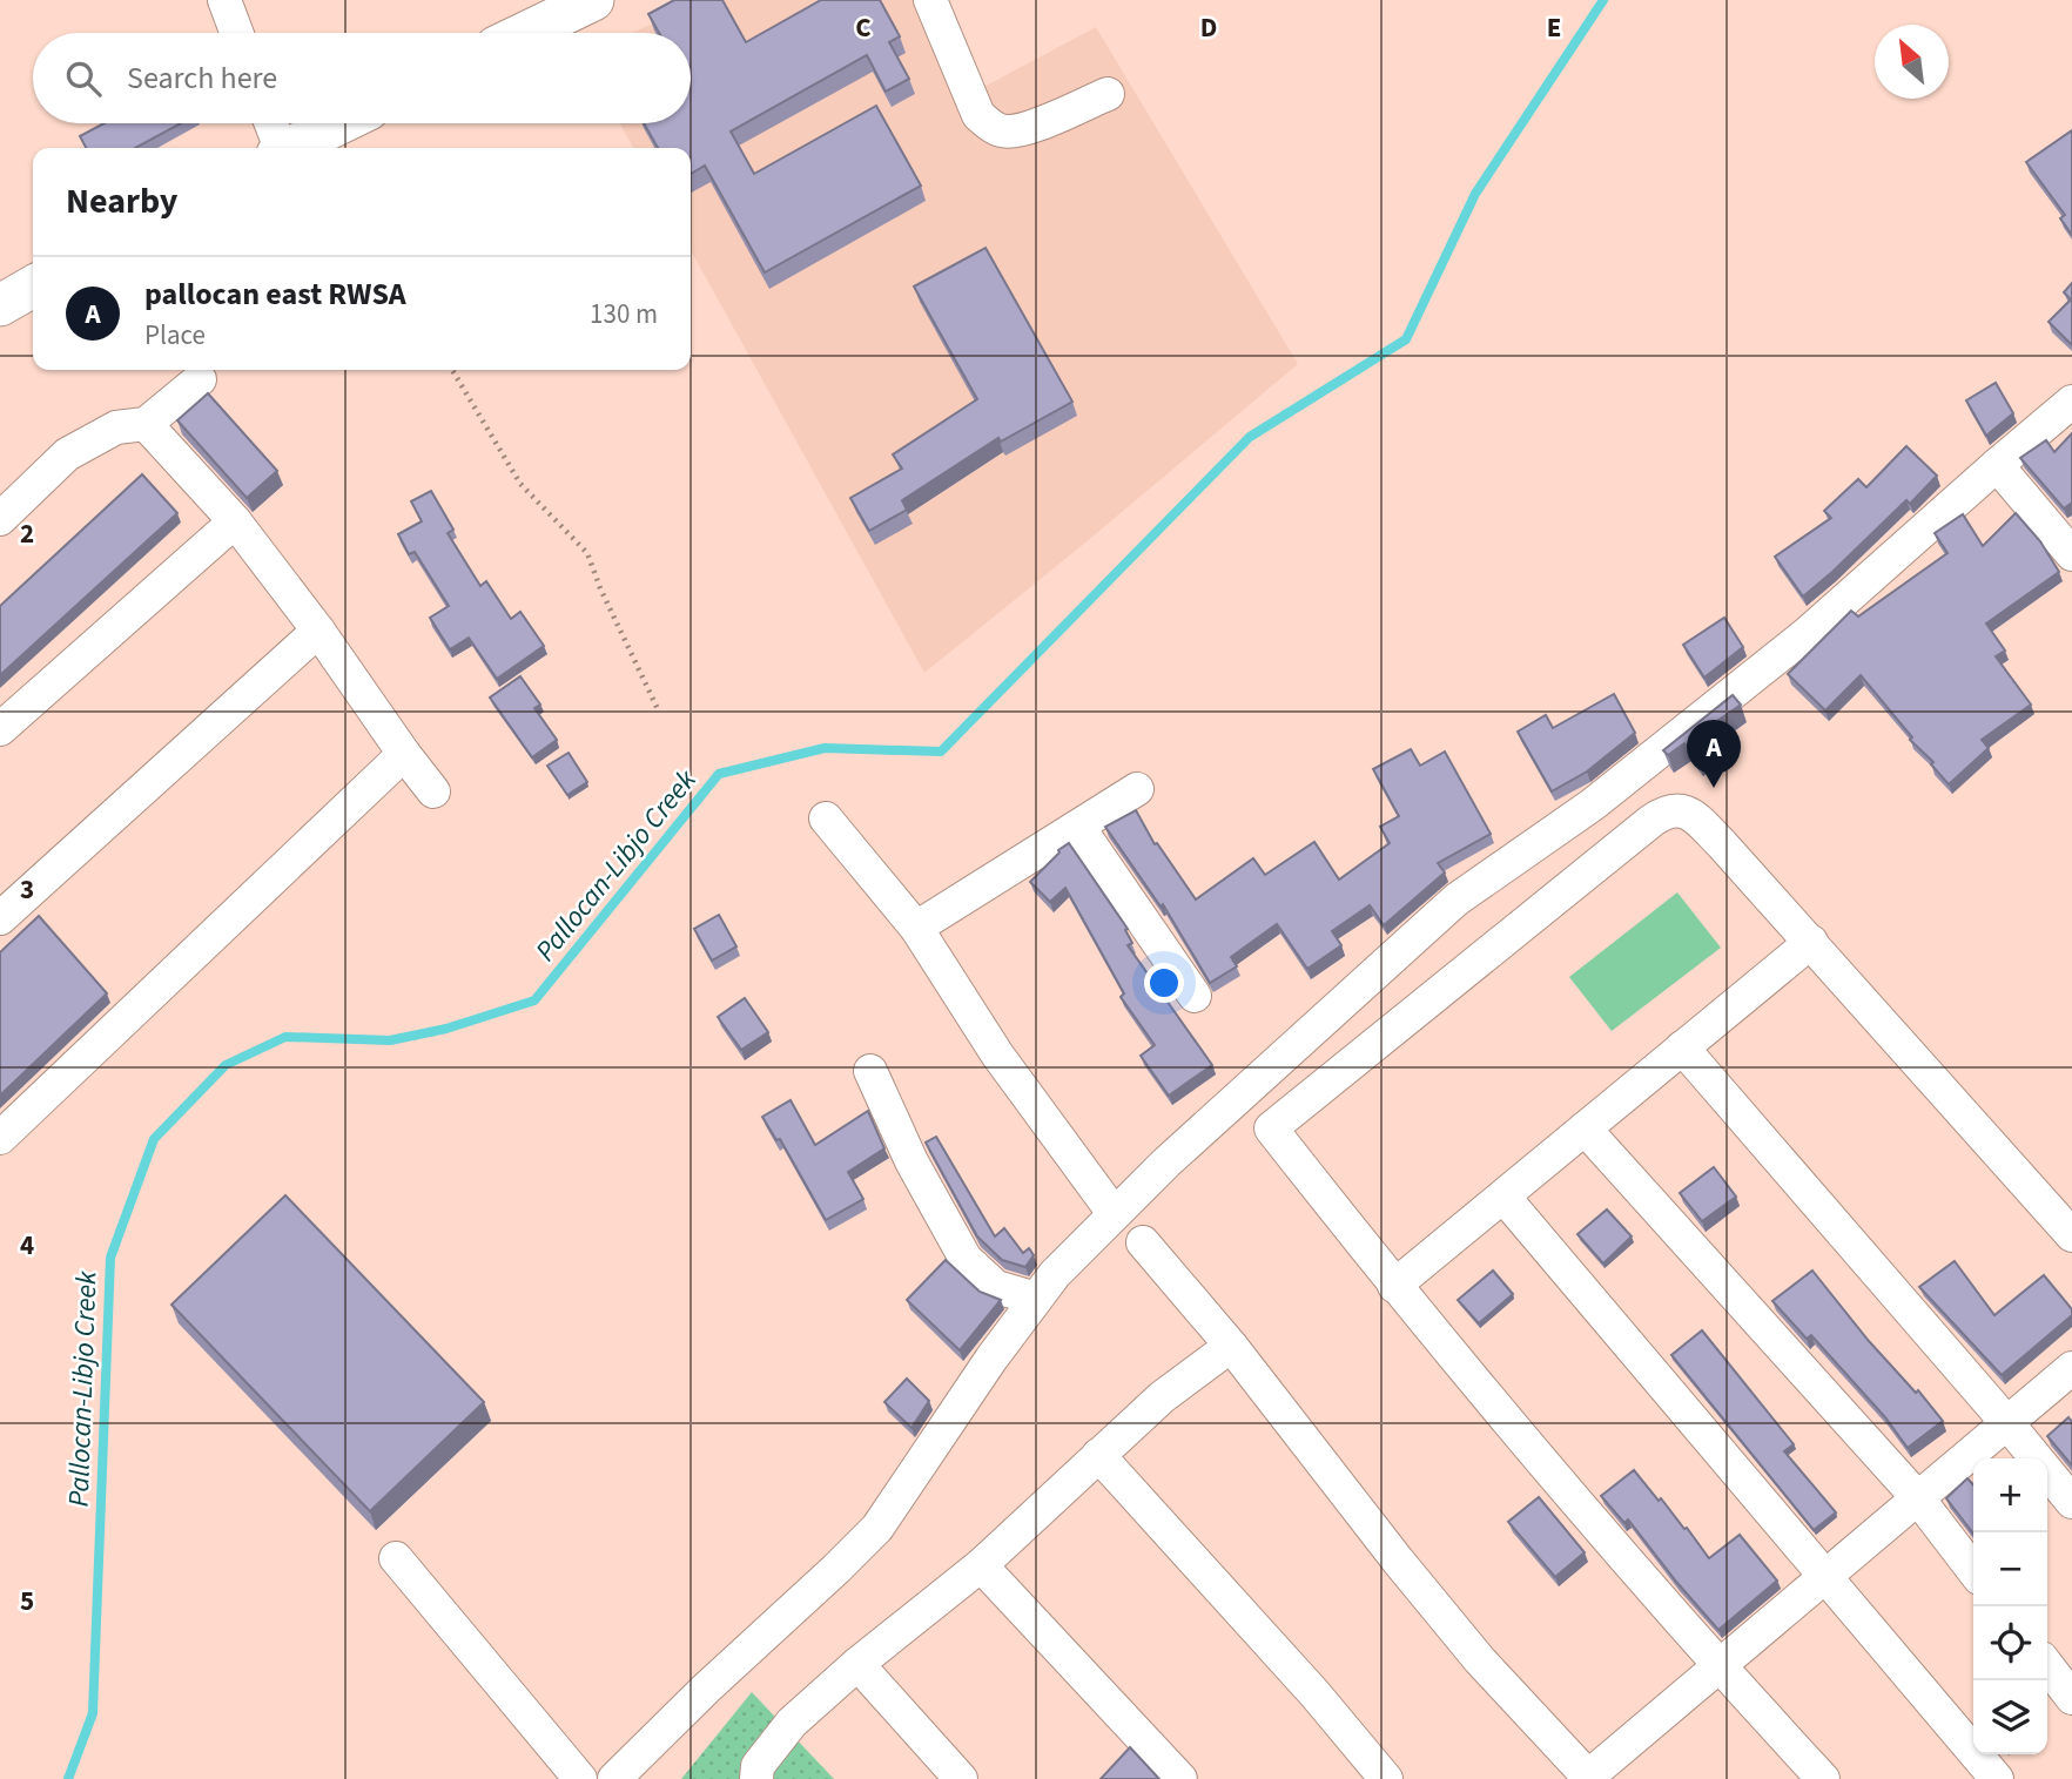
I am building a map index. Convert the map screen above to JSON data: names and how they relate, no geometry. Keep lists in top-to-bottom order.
{
  "water": ["Pallocan-Libjo Creek"],
  "north": "top left",
  "page": {
    "search": "Search here",
    "heading": "Nearby",
    "list": [
      {
        "mark": "A",
        "name": "pallocan east RWSA",
        "note": "Place",
        "value": "130 m"
      }
    ],
    "pins": "A",
    "map_buttons": ["+", "−"]
  },
  "grid": {
    "columns": ["C", "D", "E"],
    "rows": [
      "2",
      "3",
      "4",
      "5"
    ]
  }
}
